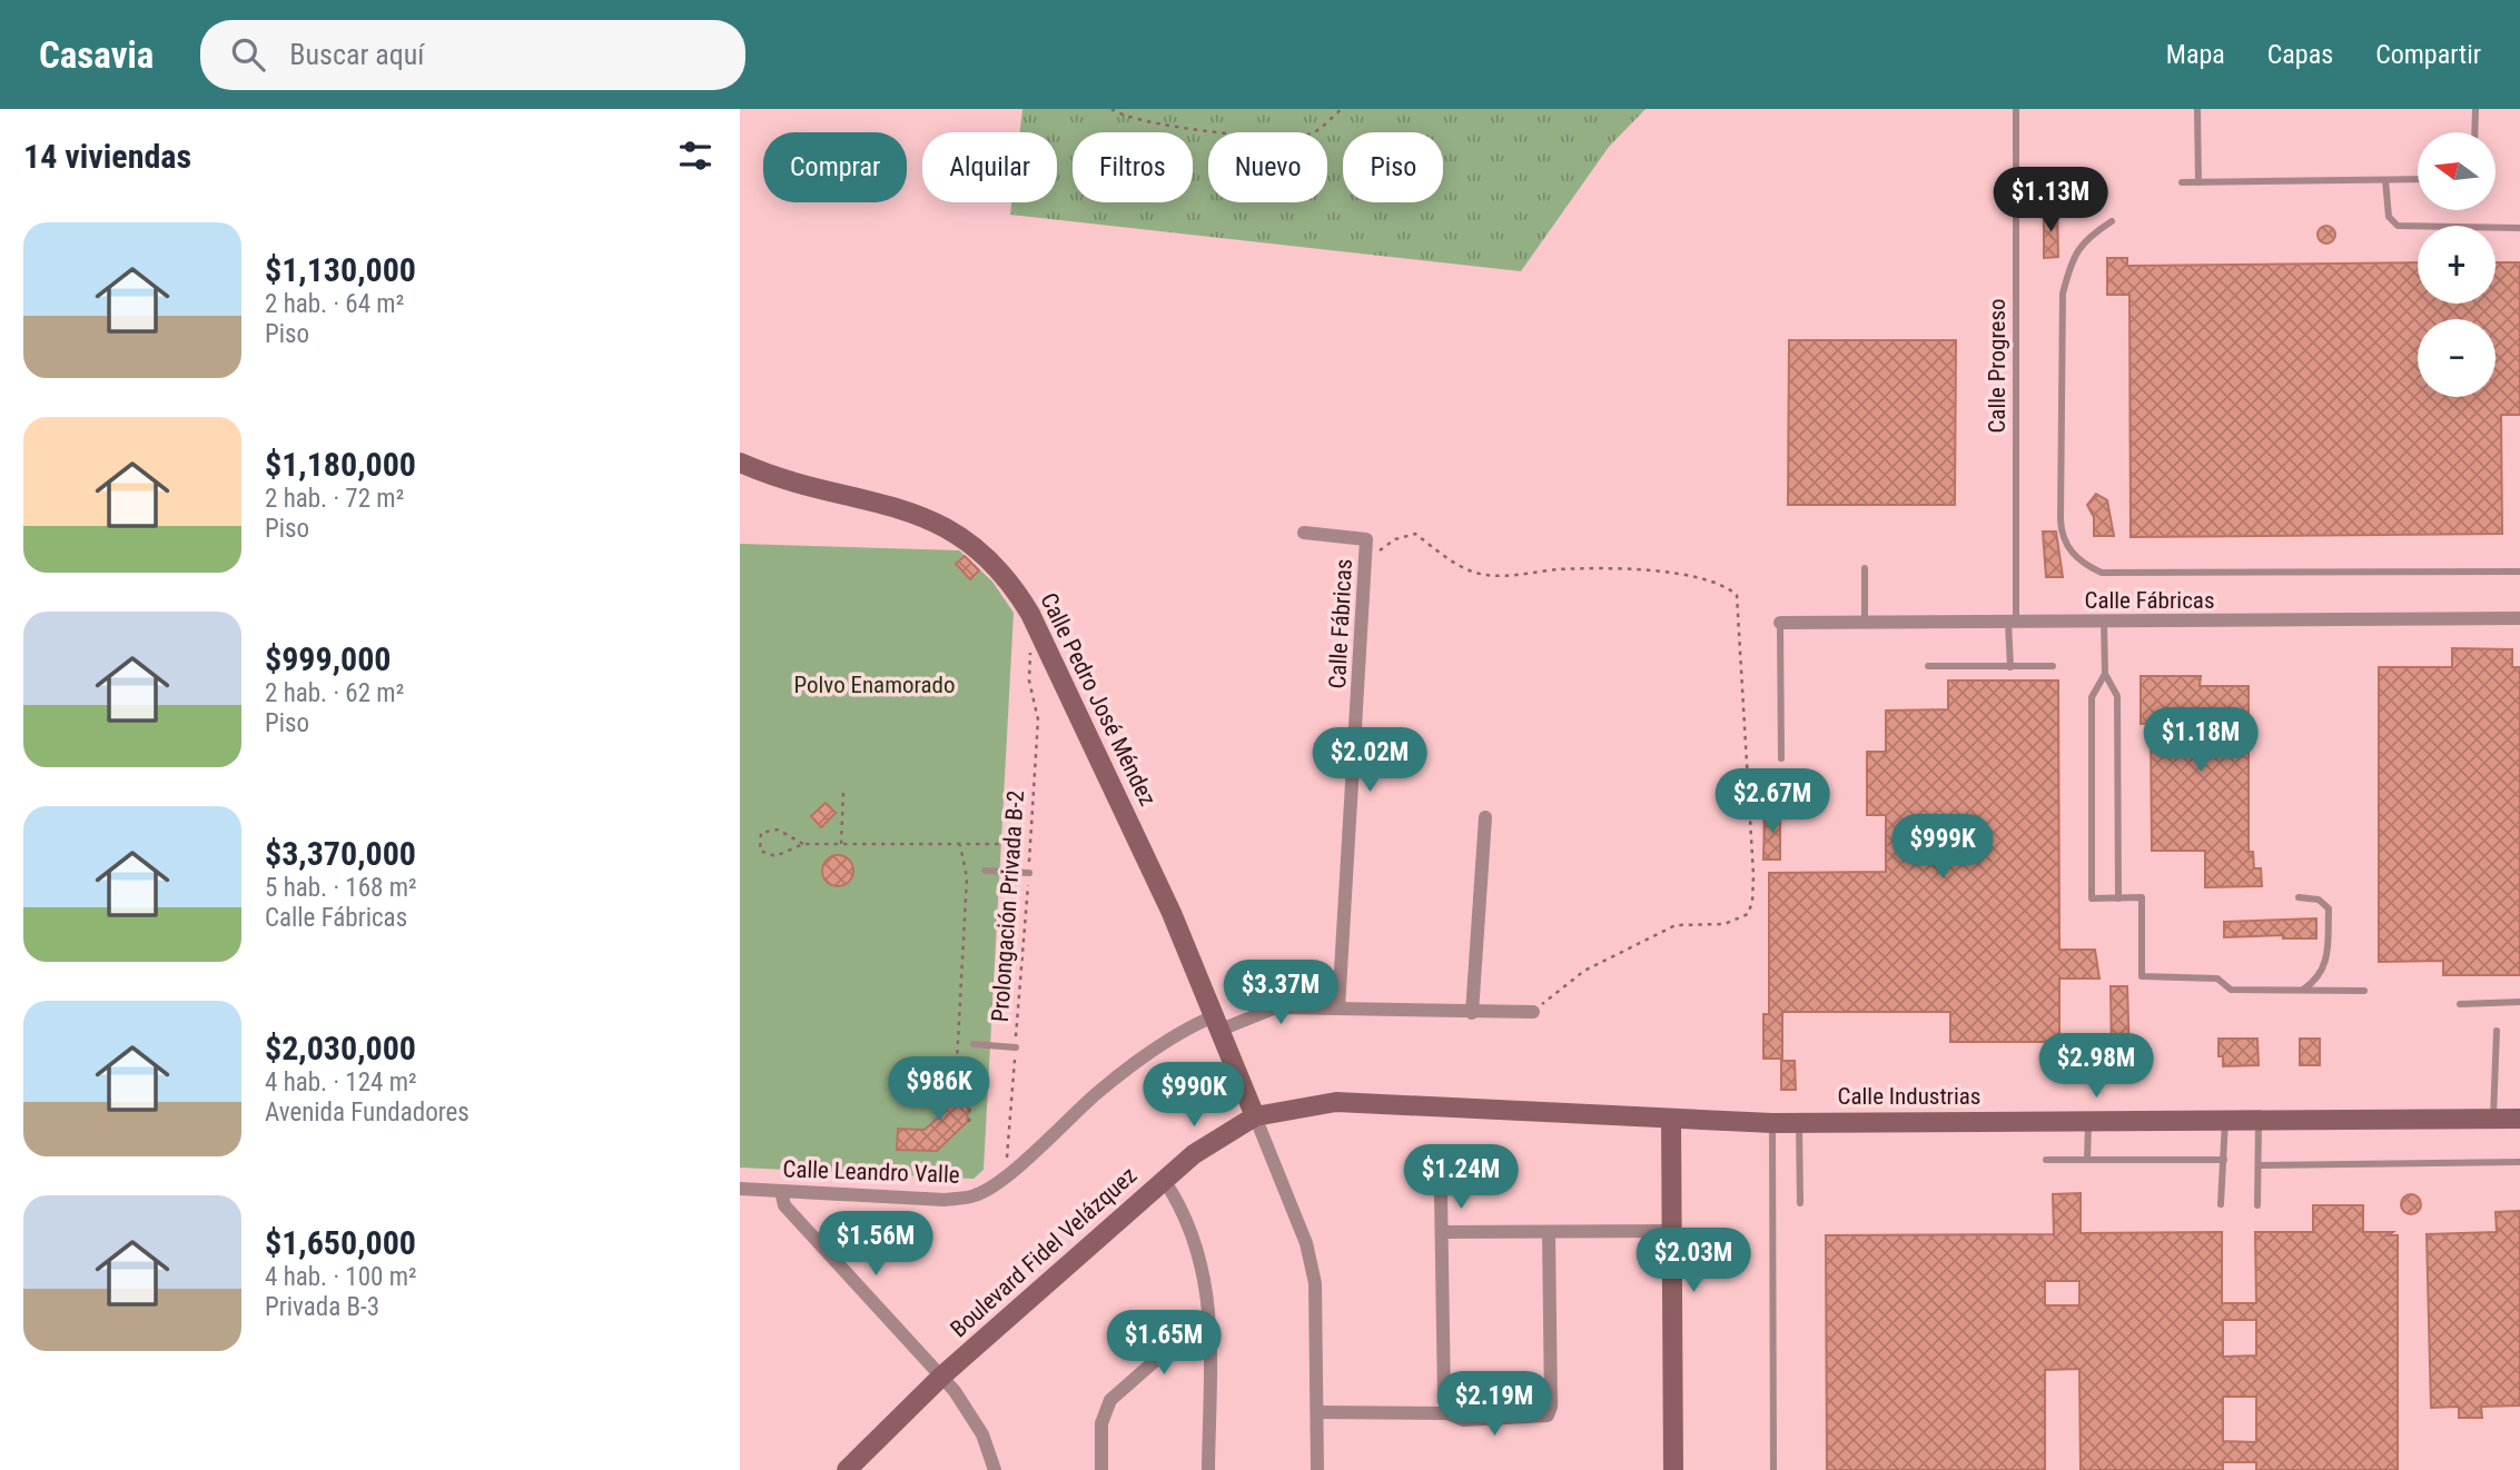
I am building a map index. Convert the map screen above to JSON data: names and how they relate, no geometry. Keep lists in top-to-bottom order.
{
  "streets": {
    "street": [
      "Calle Fábricas",
      "Calle Pedro José Méndez",
      "Calle Industrias",
      "Calle Leandro Valle",
      "Boulevard Fidel Velázquez"
    ],
    "lane": ["Calle Progreso"],
    "path": ["Prolongación Privada B-2"]
  },
  "crossings": [
    ["Calle Progreso", "Calle Fábricas"],
    ["Calle Pedro José Méndez", "Prolongación Privada B-2"],
    ["Calle Pedro José Méndez", "Calle Leandro Valle"],
    ["Calle Pedro José Méndez", "Boulevard Fidel Velázquez"],
    ["Prolongación Privada B-2", "Calle Leandro Valle"],
    ["Calle Industrias", "Boulevard Fidel Velázquez"]
  ],
  "parks": ["Polvo Enamorado"],
  "north": "left",
  "page": {
    "header": "Casavia",
    "search": "Buscar aquí",
    "nav": ["Mapa", "Capas", "Compartir"],
    "heading": "14 viviendas",
    "map_buttons": ["+", "−"],
    "chip": [
      "Comprar",
      "Alquilar",
      "Filtros",
      "Nuevo",
      "Piso"
    ],
    "price": [
      "$1.13M",
      "$1.18M",
      "$2.02M",
      "$2.67M",
      "$999K",
      "$3.37M",
      "$2.98M",
      "$986K",
      "$990K",
      "$1.24M",
      "$1.56M",
      "$2.03M",
      "$1.65M",
      "$2.19M"
    ],
    "list": [
      {
        "name": "$1,130,000",
        "note": "2 hab. · 64 m² · Piso"
      },
      {
        "name": "$1,180,000",
        "note": "2 hab. · 72 m² · Piso"
      },
      {
        "name": "$999,000",
        "note": "2 hab. · 62 m² · Piso"
      },
      {
        "name": "$3,370,000",
        "note": "5 hab. · 168 m² · Calle Fábricas"
      },
      {
        "name": "$2,030,000",
        "note": "4 hab. · 124 m² · Avenida Fundadores"
      },
      {
        "name": "$1,650,000",
        "note": "4 hab. · 100 m² · Privada B-3"
      }
    ]
  }
}
